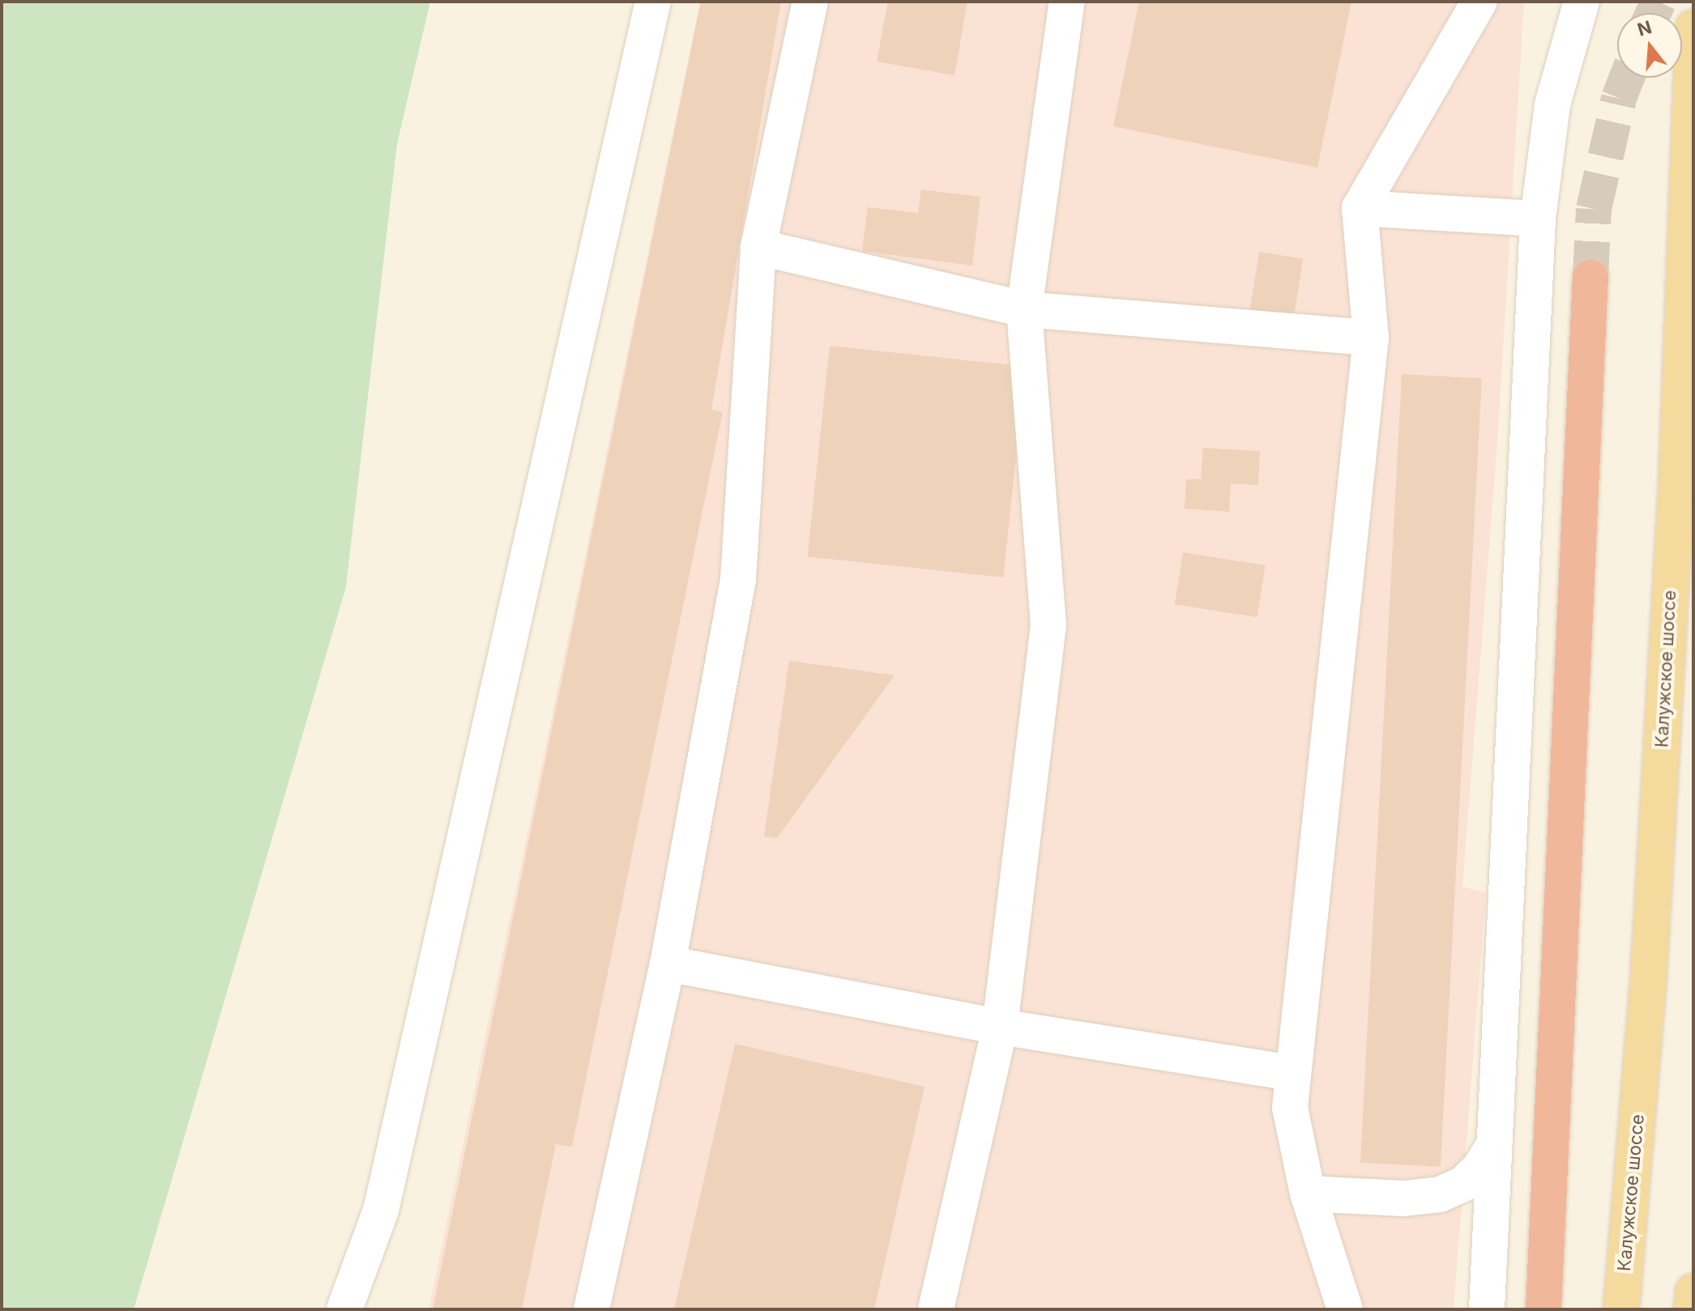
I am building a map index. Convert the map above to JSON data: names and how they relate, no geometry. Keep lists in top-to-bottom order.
{
  "streets": {
    "main road": ["Калужское шоссе"]
  },
  "north": "top"
}
